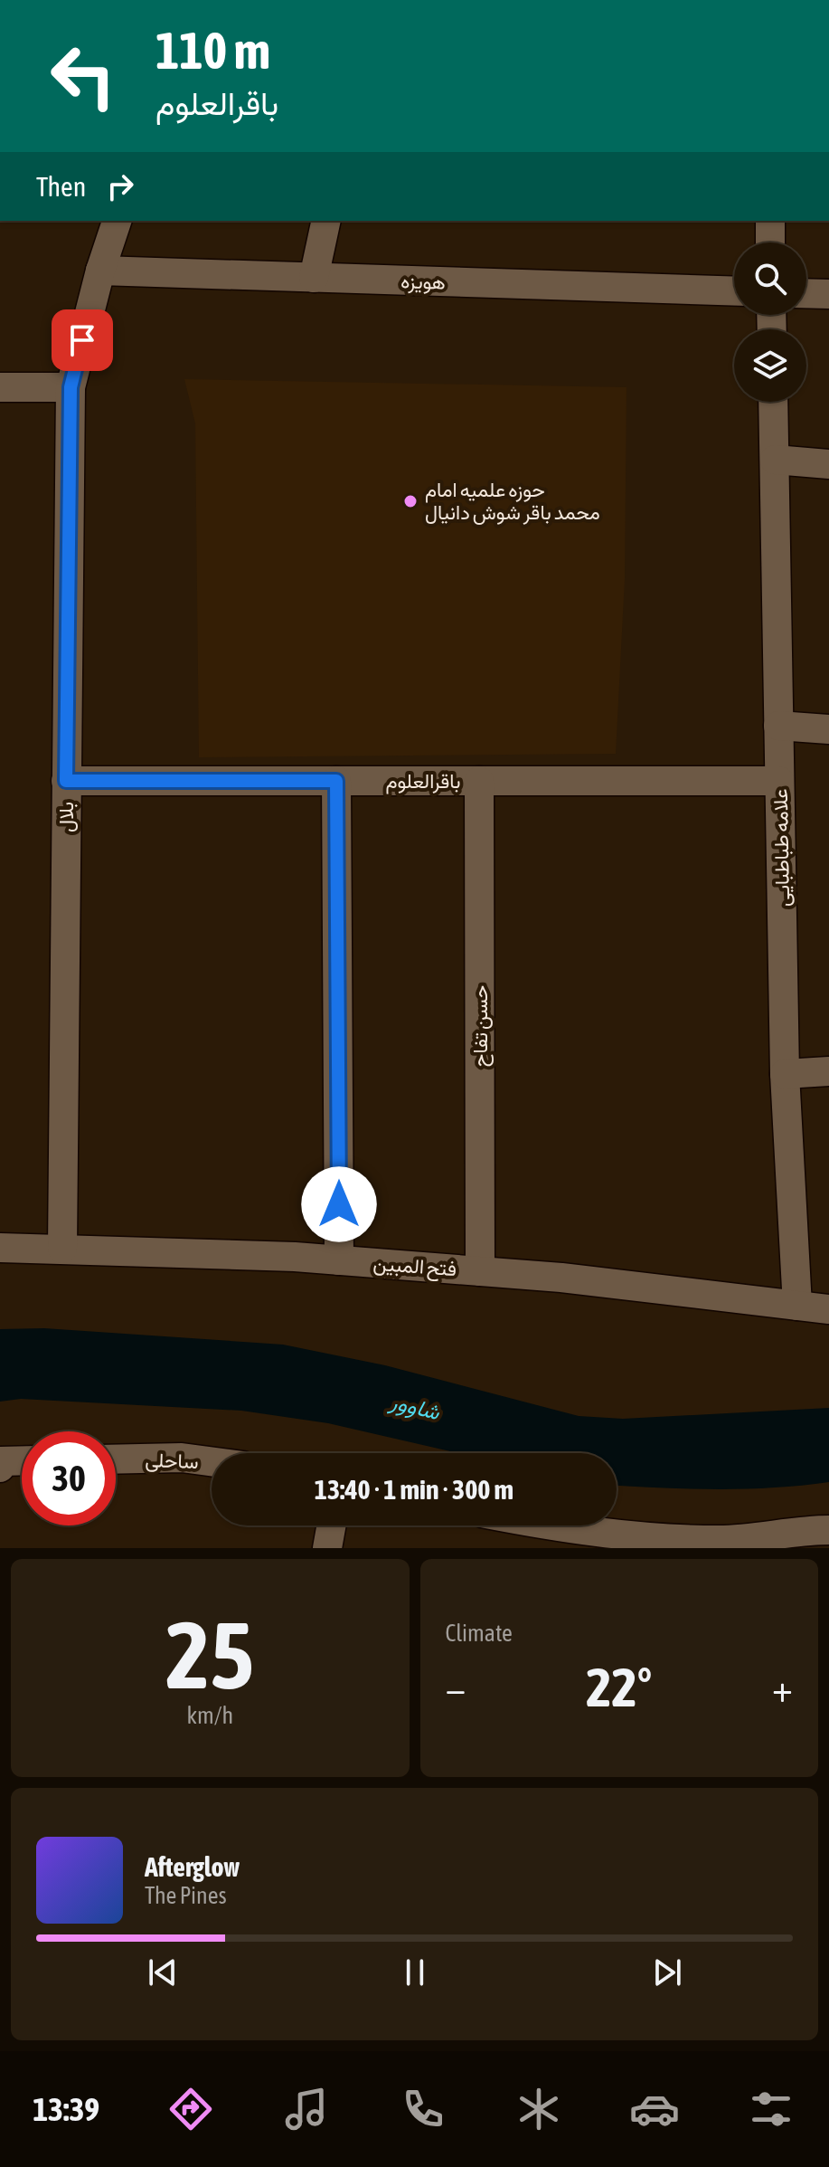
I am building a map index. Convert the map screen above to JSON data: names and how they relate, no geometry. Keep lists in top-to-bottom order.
{
  "streets": {
    "street": [
      "هویزه",
      "باقرالعلوم",
      "بلال",
      "علامه طباطبایی",
      "حسن تفاح",
      "فتح المبین",
      "ساحلی"
    ]
  },
  "crossings": [
    ["هویزه", "بلال"],
    ["باقرالعلوم", "بلال"],
    ["باقرالعلوم", "علامه طباطبایی"],
    ["باقرالعلوم", "حسن تفاح"],
    ["بلال", "فتح المبین"],
    ["علامه طباطبایی", "فتح المبین"],
    ["حسن تفاح", "فتح المبین"]
  ],
  "water": ["شاوور"],
  "places": ["حوزه علمیه امام محمد باقر شوش دانیال"],
  "page": {
    "turn": ["110 m", "باقرالعلوم"],
    "then": "Then",
    "limit": "30",
    "trip": "13:40 · 1 min · 300 m",
    "tile": [
      ["25", "km/h"],
      "Climate"
    ],
    "heat": ["−", "22°", "+"],
    "song": ["Afterglow", "The Pines"],
    "tabs": "13:39"
  }
}
